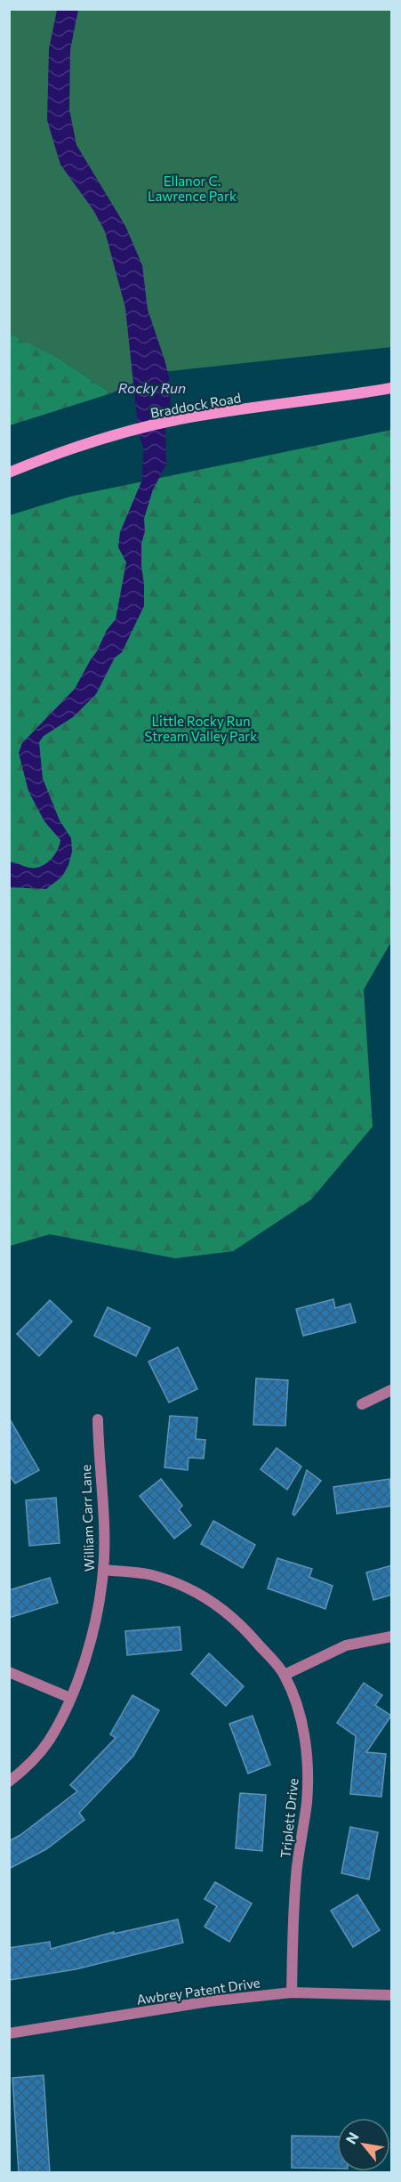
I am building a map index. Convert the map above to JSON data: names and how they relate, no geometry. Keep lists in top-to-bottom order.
{
  "streets": {
    "main road": ["Braddock Road"],
    "street": ["William Carr Lane", "Triplett Drive", "Awbrey Patent Drive"]
  },
  "crossings": [
    ["William Carr Lane", "Triplett Drive"],
    ["Triplett Drive", "Awbrey Patent Drive"]
  ],
  "water": ["Rocky Run"],
  "parks": ["Ellanor C. Lawrence Park", "Little Rocky Run Stream Valley Park"],
  "north": "top left"
}
